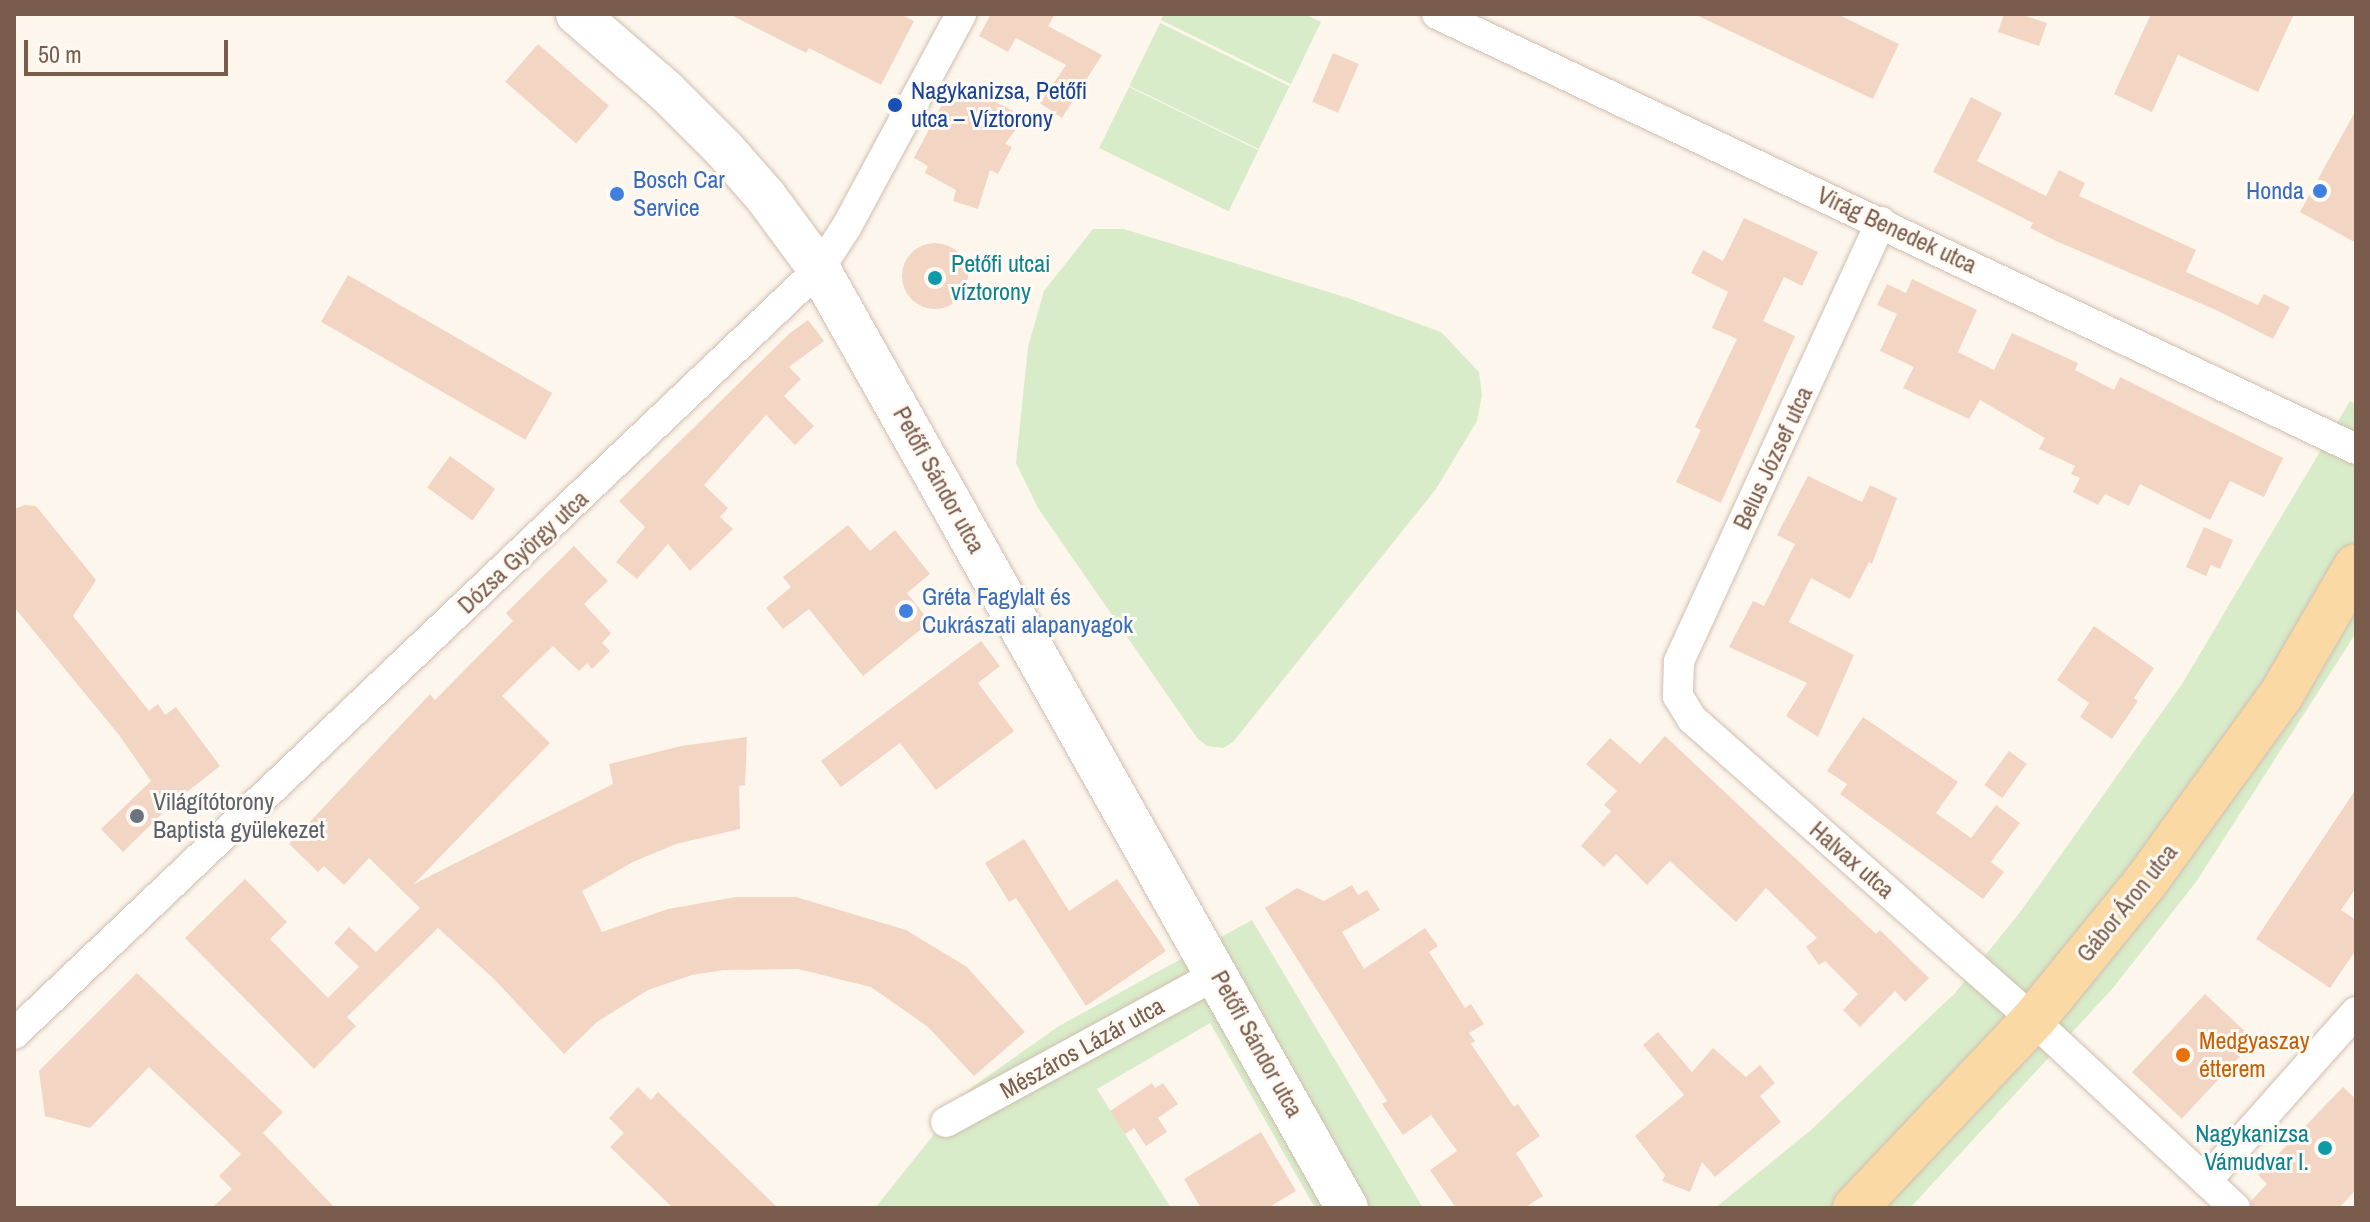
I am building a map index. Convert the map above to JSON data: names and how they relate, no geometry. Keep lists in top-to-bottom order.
{
  "streets": {
    "main road": ["Gábor Áron utca"],
    "street": [
      "Virág Benedek utca",
      "Belus József utca",
      "Petőfi Sándor utca",
      "Dózsa György utca",
      "Halvax utca",
      "Mészáros Lázár utca"
    ]
  },
  "crossings": [
    ["Virág Benedek utca", "Belus József utca"],
    ["Belus József utca", "Halvax utca"],
    ["Petőfi Sándor utca", "Dózsa György utca"],
    ["Petőfi Sándor utca", "Mészáros Lázár utca"],
    ["Halvax utca", "Gábor Áron utca"]
  ],
  "places": [
    "Nagykanizsa, Petőfi utca – Víztorony",
    "Honda",
    "Bosch Car Service",
    "Petőfi utcai víztorony",
    "Gréta Fagylalt és Cukrászati alapanyagok",
    "Világítótorony Baptista gyülekezet",
    "Medgyaszay étterem",
    "Nagykanizsa Vámudvar I."
  ],
  "scale_bar": "50 m"
}
